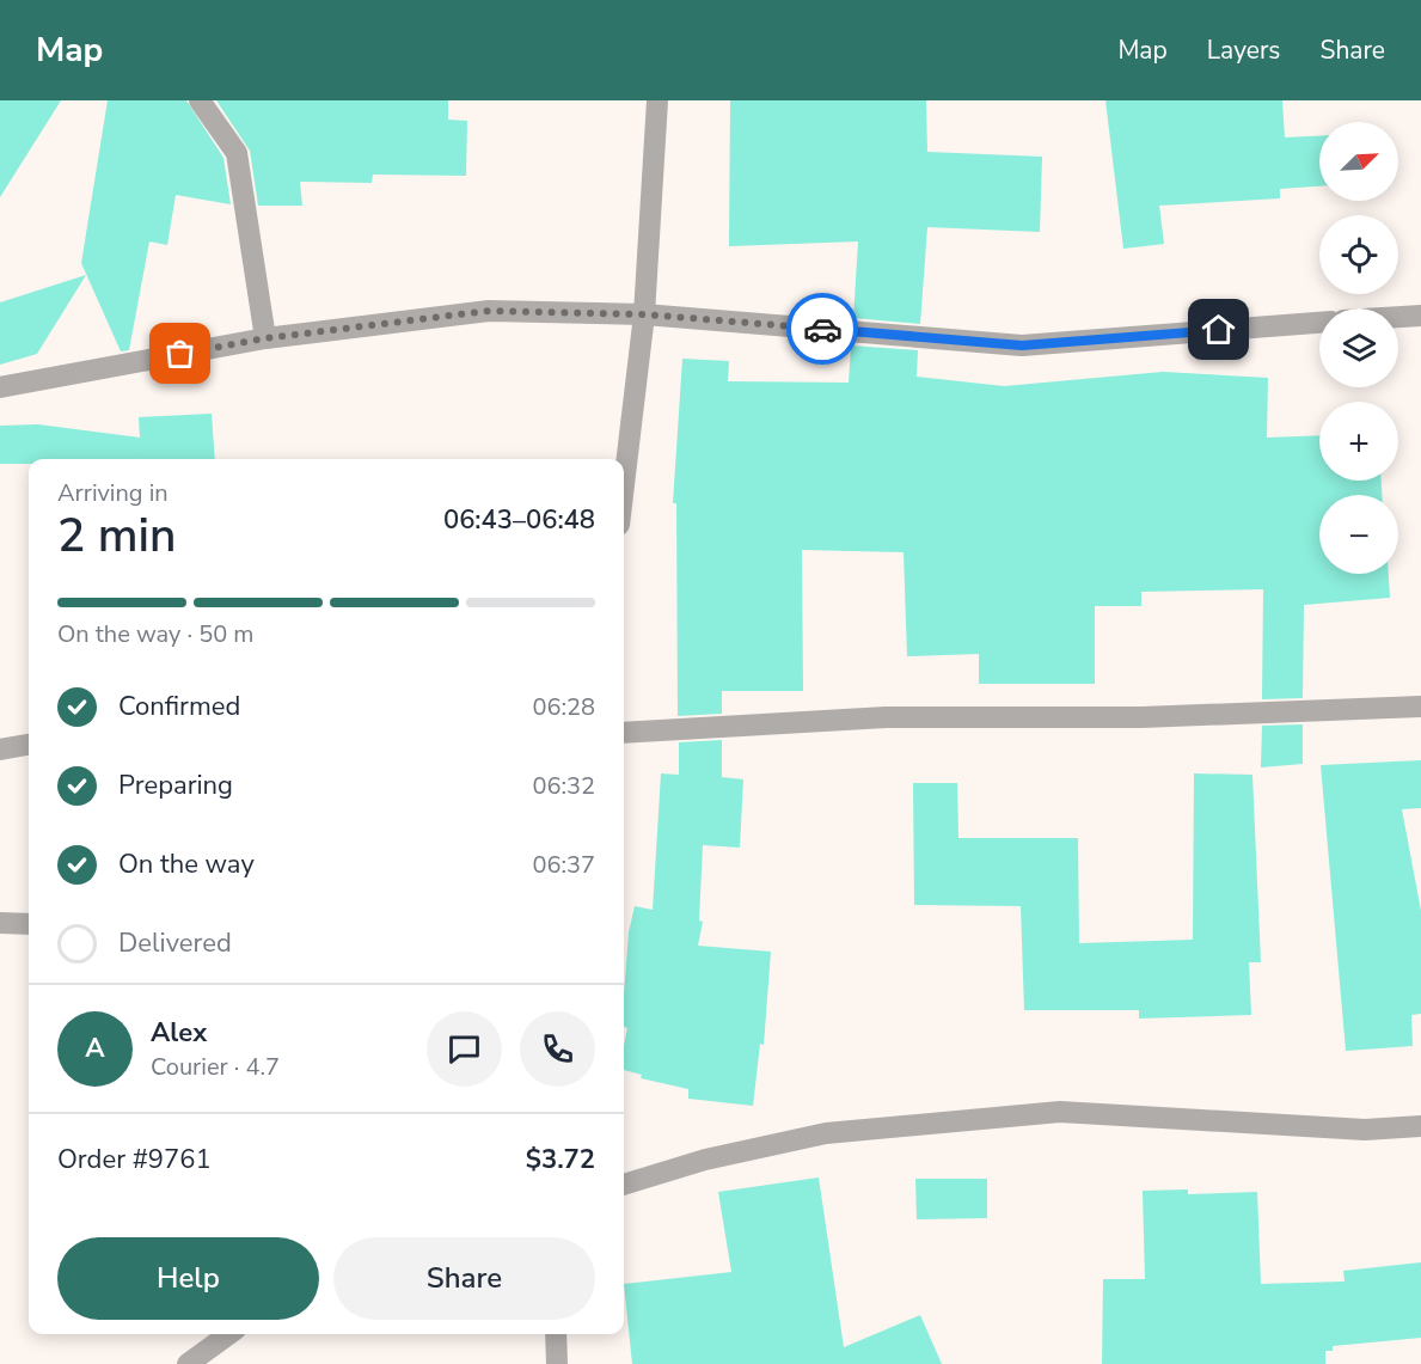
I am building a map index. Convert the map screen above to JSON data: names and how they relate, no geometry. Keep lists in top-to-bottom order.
{
  "north": "top right",
  "page": {
    "header": "Map",
    "nav": ["Map", "Layers", "Share"],
    "map_buttons": ["+", "−"],
    "heading": ["2 min", "Arriving in", "06:43–06:48"],
    "panel": [
      "Alex",
      "Courier · 4.7",
      "Order #9761",
      "$3.72"
    ],
    "bar": "On the way · 50 m",
    "list": [
      ["Confirmed", "06:28"],
      ["Preparing", "06:32"],
      ["On the way", "06:37"],
      "Delivered"
    ],
    "round": "A",
    "buttons": ["Help", "Share"]
  }
}
